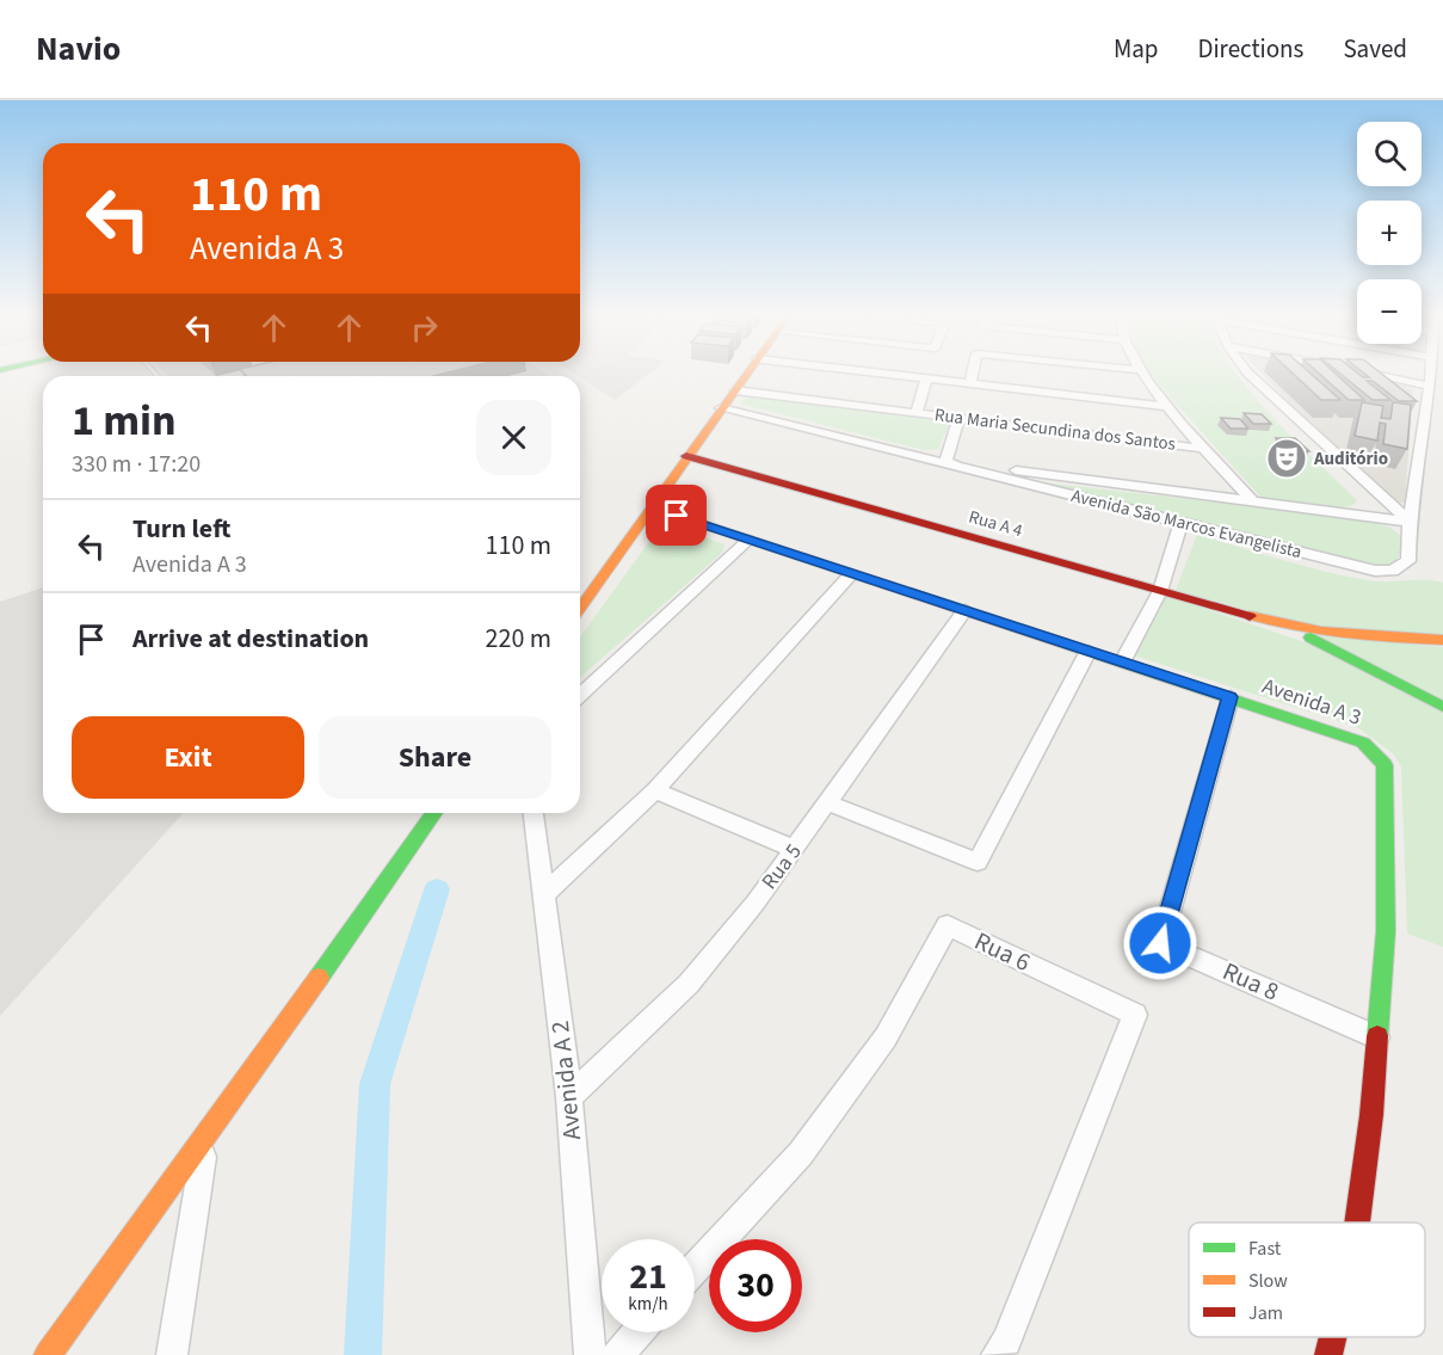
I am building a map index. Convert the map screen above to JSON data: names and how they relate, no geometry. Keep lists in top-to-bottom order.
{
  "streets": {
    "street": [
      "Rua Maria Secundina dos Santos",
      "Rua A 4",
      "Avenida São Marcos Evangelista",
      "Avenida A 3",
      "Rua 5",
      "Rua 6",
      "Rua 8",
      "Avenida A 2"
    ]
  },
  "crossings": [
    ["Avenida A 3", "Rua 5"],
    ["Avenida A 3", "Rua 8"],
    ["Rua 5", "Avenida A 2"]
  ],
  "places": {
    "theatre": ["Auditório"]
  },
  "legend": ["Fast", "Slow", "Jam"],
  "page": {
    "header": "Navio",
    "nav": ["Map", "Directions", "Saved"],
    "map_buttons": ["+", "−"],
    "turn": ["110 m", "Avenida A 3"],
    "heading": ["1 min", "330 m · 17:20"],
    "list": [
      {
        "name": "Turn left",
        "note": "Avenida A 3",
        "value": "110 m"
      },
      {
        "name": "Arrive at destination",
        "value": "220 m"
      }
    ],
    "buttons": ["Exit", "Share"],
    "speed": "21 km/h",
    "limit": "30"
  }
}
